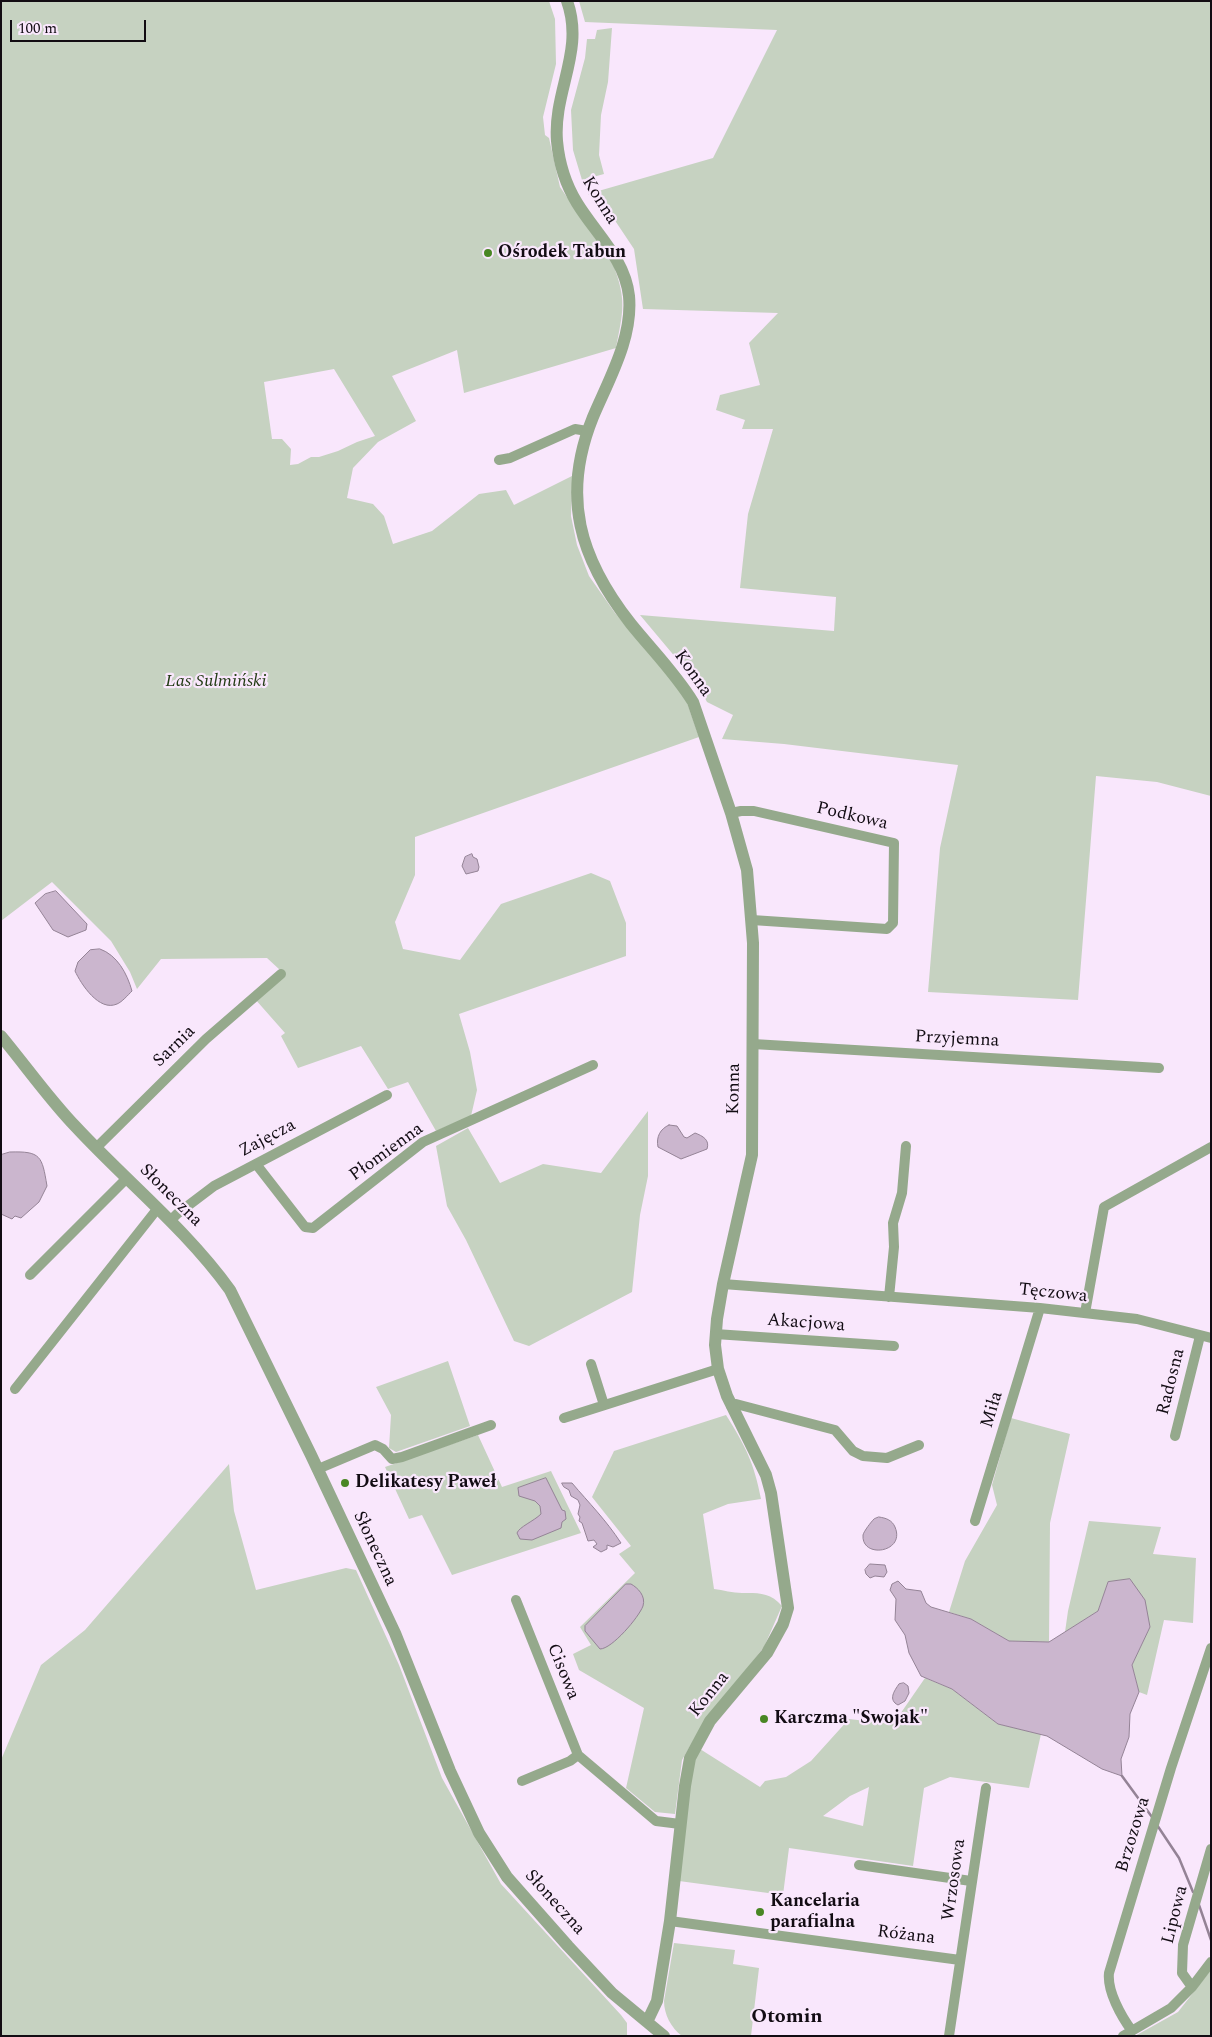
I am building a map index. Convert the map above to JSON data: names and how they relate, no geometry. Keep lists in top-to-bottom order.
{
  "streets": {
    "street": [
      "Konna",
      "Podkowa",
      "Przyjemna",
      "Sarnia",
      "Zajęcza",
      "Płomienna",
      "Słoneczna",
      "Tęczowa",
      "Akacjowa",
      "Radosna",
      "Miła",
      "Cisowa",
      "Brzozowa",
      "Wrzosowa",
      "Lipowa",
      "Różana"
    ]
  },
  "crossings": [
    ["Konna", "Podkowa"],
    ["Konna", "Przyjemna"],
    ["Konna", "Słoneczna"],
    ["Konna", "Tęczowa"],
    ["Konna", "Akacjowa"],
    ["Konna", "Cisowa"],
    ["Konna", "Różana"],
    ["Sarnia", "Słoneczna"],
    ["Zajęcza", "Płomienna"],
    ["Zajęcza", "Słoneczna"],
    ["Tęczowa", "Radosna"],
    ["Tęczowa", "Miła"],
    ["Wrzosowa", "Różana"]
  ],
  "districts": ["Otomin"],
  "parks": ["Las Sulmiński"],
  "places": [
    "Ośrodek Tabun",
    "Delikatesy Paweł",
    "Karczma \"Swojak\"",
    "Kancelaria parafialna"
  ],
  "scale_bar": "100 m"
}
